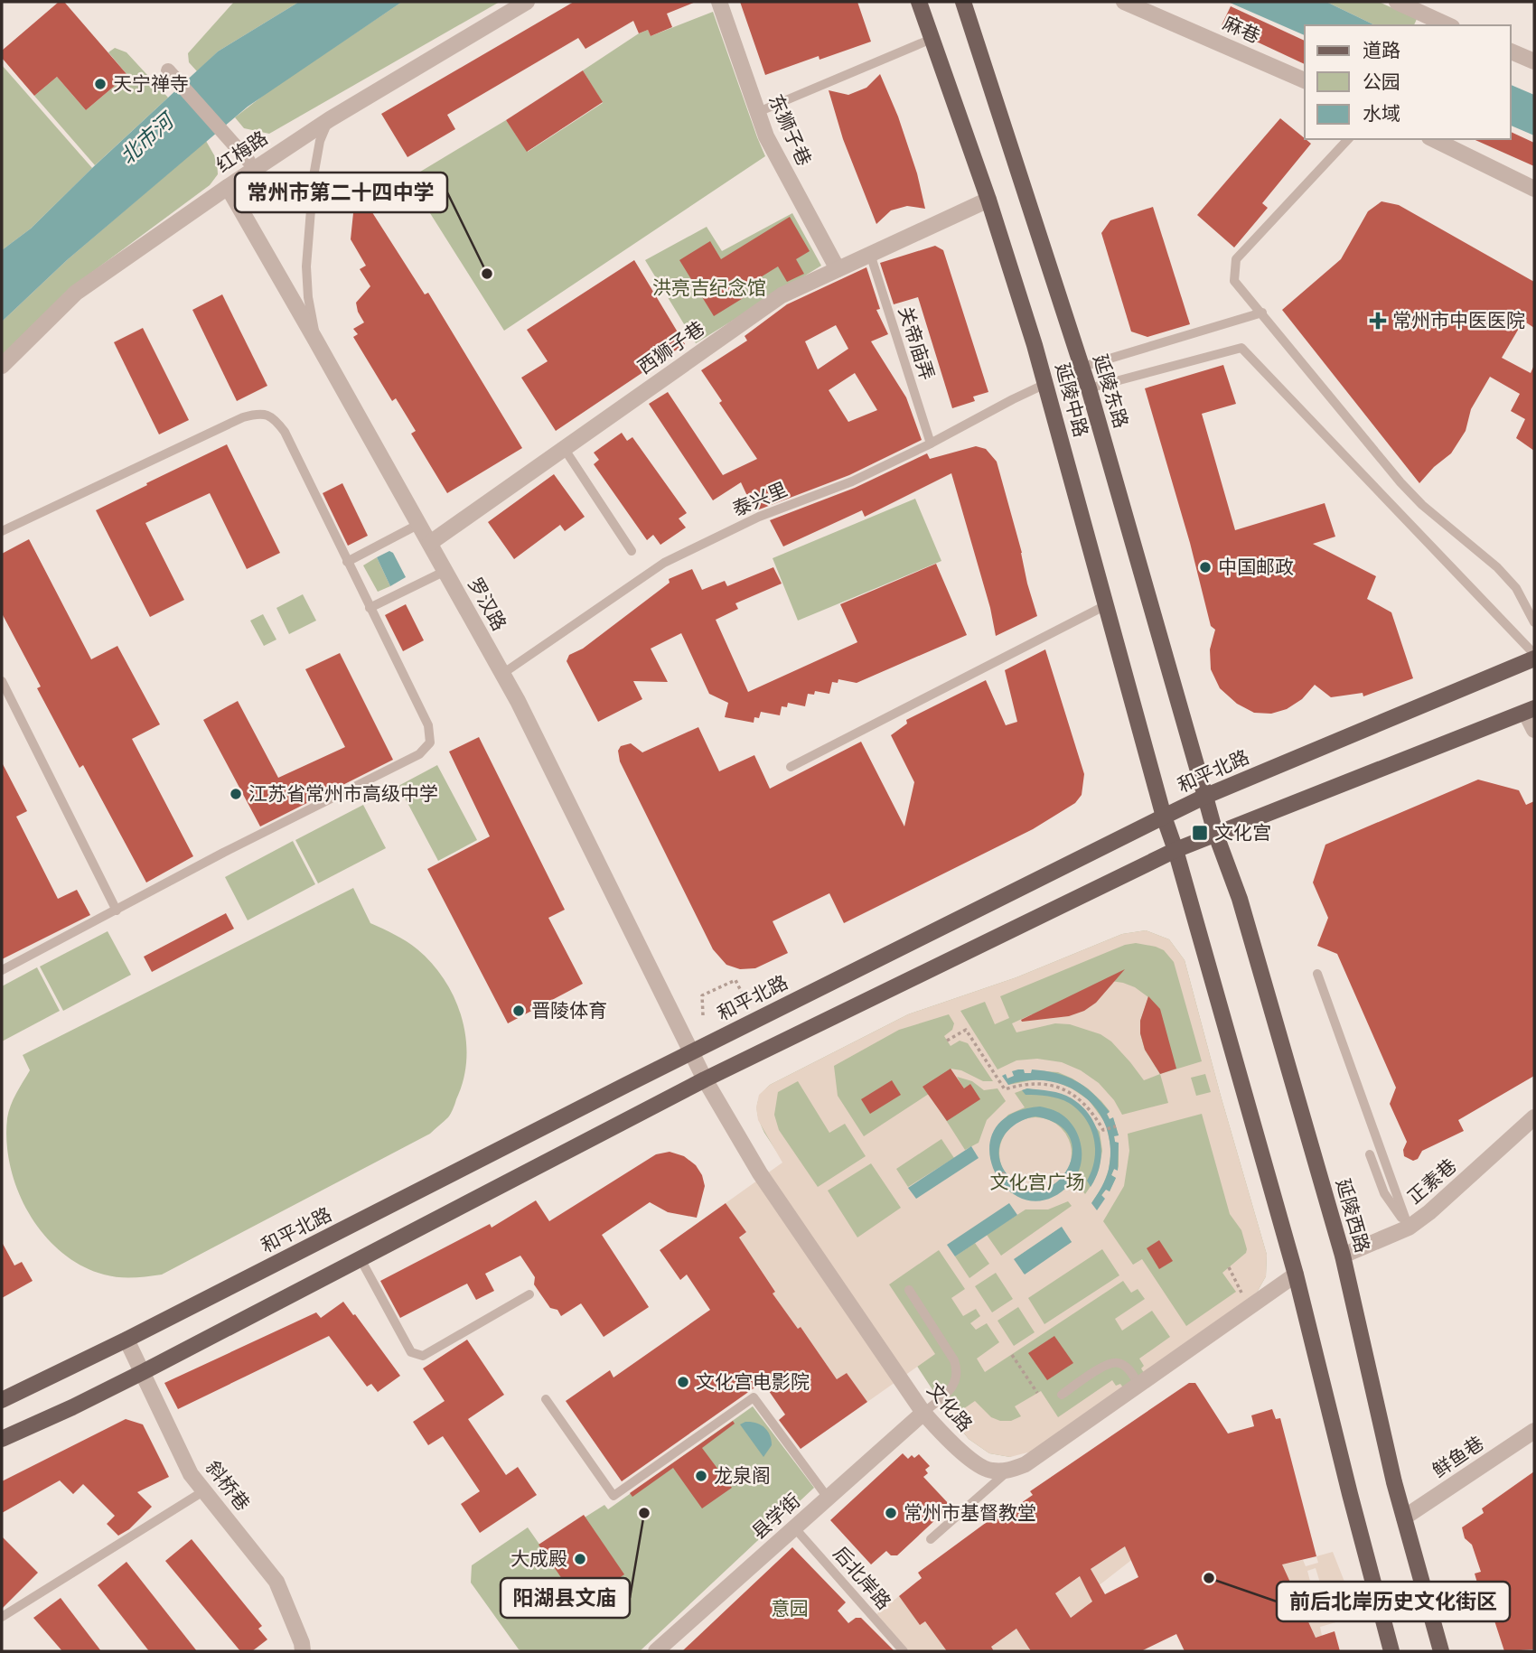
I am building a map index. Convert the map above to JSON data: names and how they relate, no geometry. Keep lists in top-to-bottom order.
{
  "streets": {
    "main road": [
      "延陵东路",
      "延陵中路",
      "和平北路",
      "延陵西路"
    ],
    "street": [
      "麻巷",
      "东狮子巷",
      "红梅路",
      "西狮子巷",
      "罗汉路",
      "正素巷",
      "文化路",
      "鲜鱼巷",
      "斜桥巷",
      "县学街"
    ],
    "lane": ["关帝庙弄", "泰兴里", "后北岸路"]
  },
  "crossings": [
    ["东狮子巷", "西狮子巷"],
    ["红梅路", "罗汉路"],
    ["关帝庙弄", "西狮子巷"],
    ["关帝庙弄", "泰兴里"],
    ["西狮子巷", "延陵中路"],
    ["西狮子巷", "罗汉路"],
    ["延陵东路", "和平北路"],
    ["延陵东路", "延陵西路"],
    ["延陵中路", "泰兴里"],
    ["延陵中路", "和平北路"],
    ["泰兴里", "罗汉路"],
    ["罗汉路", "和平北路"],
    ["罗汉路", "文化路"],
    ["和平北路", "延陵西路"],
    ["和平北路", "文化路"],
    ["和平北路", "斜桥巷"],
    ["正素巷", "延陵西路"],
    ["延陵西路", "鲜鱼巷"],
    ["文化路", "县学街"],
    ["县学街", "后北岸路"]
  ],
  "water": ["北市河"],
  "parks": ["洪亮吉纪念馆", "文化宫广场", "意园"],
  "places": {
    "other": [
      "天宁禅寺",
      "常州市第二十四中学",
      "中国邮政",
      "江苏省常州市高级中学",
      "晋陵体育",
      "文化宫电影院",
      "龙泉阁",
      "阳湖县文庙",
      "常州市基督教堂",
      "大成殿",
      "前后北岸历史文化街区"
    ],
    "health": ["常州市中医医院"],
    "transit": ["文化宫"]
  },
  "legend": ["道路", "公园", "水域"]
}
